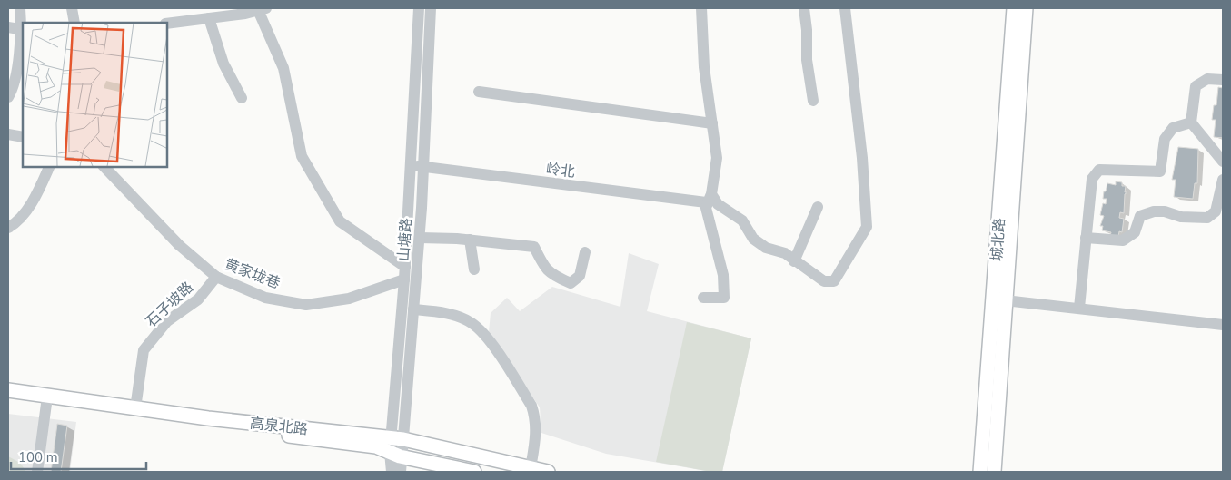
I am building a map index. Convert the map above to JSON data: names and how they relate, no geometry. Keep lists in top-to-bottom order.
{
  "streets": {
    "main road": ["城北路", "高泉北路"],
    "street": [
      "岭北",
      "山塘路",
      "黄家垅巷",
      "石子坡路"
    ]
  },
  "crossings": [
    ["岭北", "山塘路"],
    ["山塘路", "黄家垅巷"],
    ["山塘路", "高泉北路"],
    ["黄家垅巷", "石子坡路"],
    ["石子坡路", "高泉北路"]
  ],
  "scale_bar": "100 m"
}
